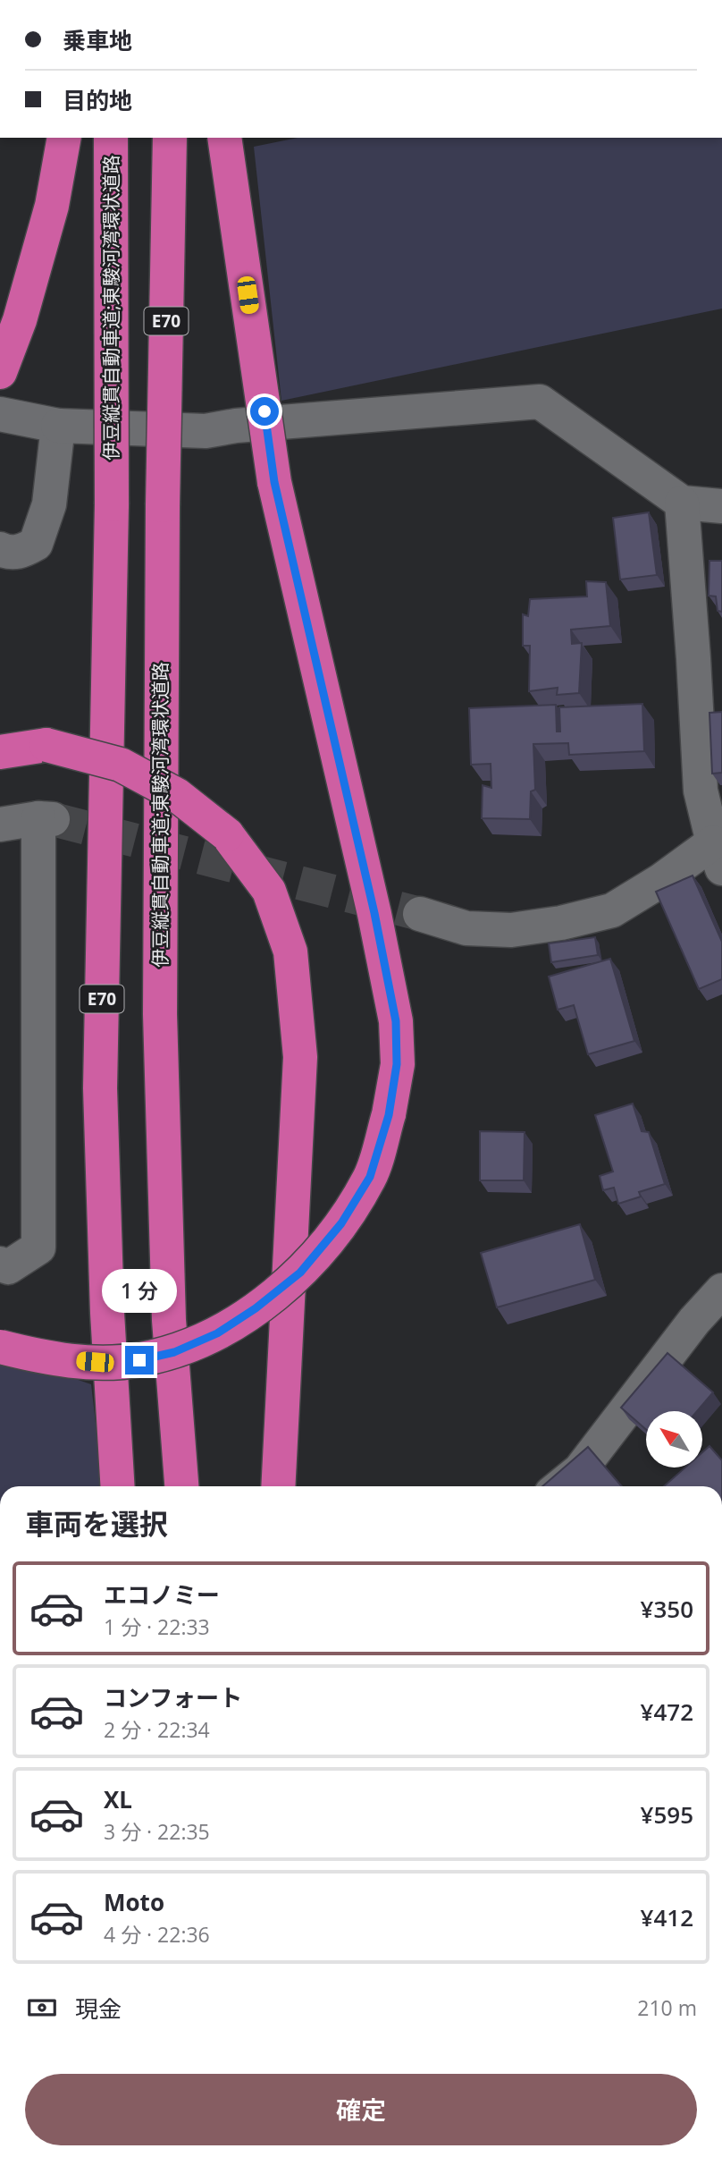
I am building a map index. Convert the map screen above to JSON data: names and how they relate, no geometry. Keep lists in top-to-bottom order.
{
  "streets": {
    "highway": ["伊豆縦貫自動車道;東駿河湾環状道路", "E70"]
  },
  "north": "top left",
  "page": {
    "banner": ["乗車地", "目的地"],
    "bubble": "1 分",
    "heading": "車両を選択",
    "list": [
      {
        "name": "エコノミー",
        "note": "1 分 · 22:33",
        "value": "¥350"
      },
      {
        "name": "コンフォート",
        "note": "2 分 · 22:34",
        "value": "¥472"
      },
      {
        "name": "XL",
        "note": "3 分 · 22:35",
        "value": "¥595"
      },
      {
        "name": "Moto",
        "note": "4 分 · 22:36",
        "value": "¥412"
      }
    ],
    "pay": ["現金", "210 m"],
    "buttons": "確定"
  }
}
